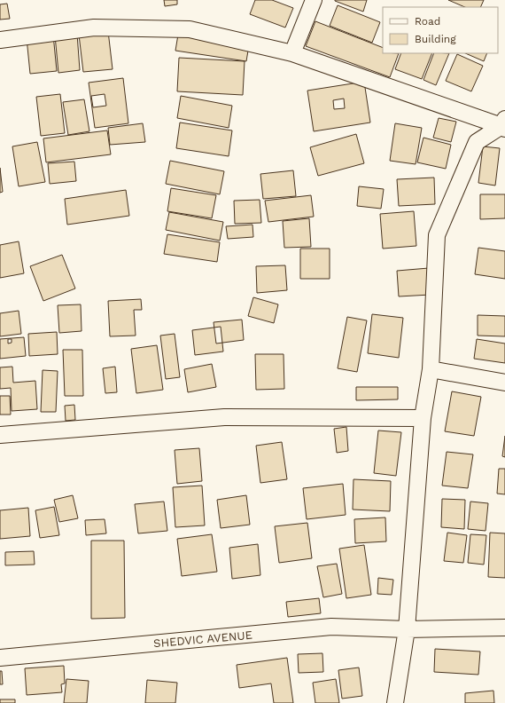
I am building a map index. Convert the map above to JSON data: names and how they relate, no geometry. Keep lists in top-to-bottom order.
{
  "streets": {
    "street": ["SHEDVIC AVENUE"]
  },
  "legend": ["Road", "Building"]
}
